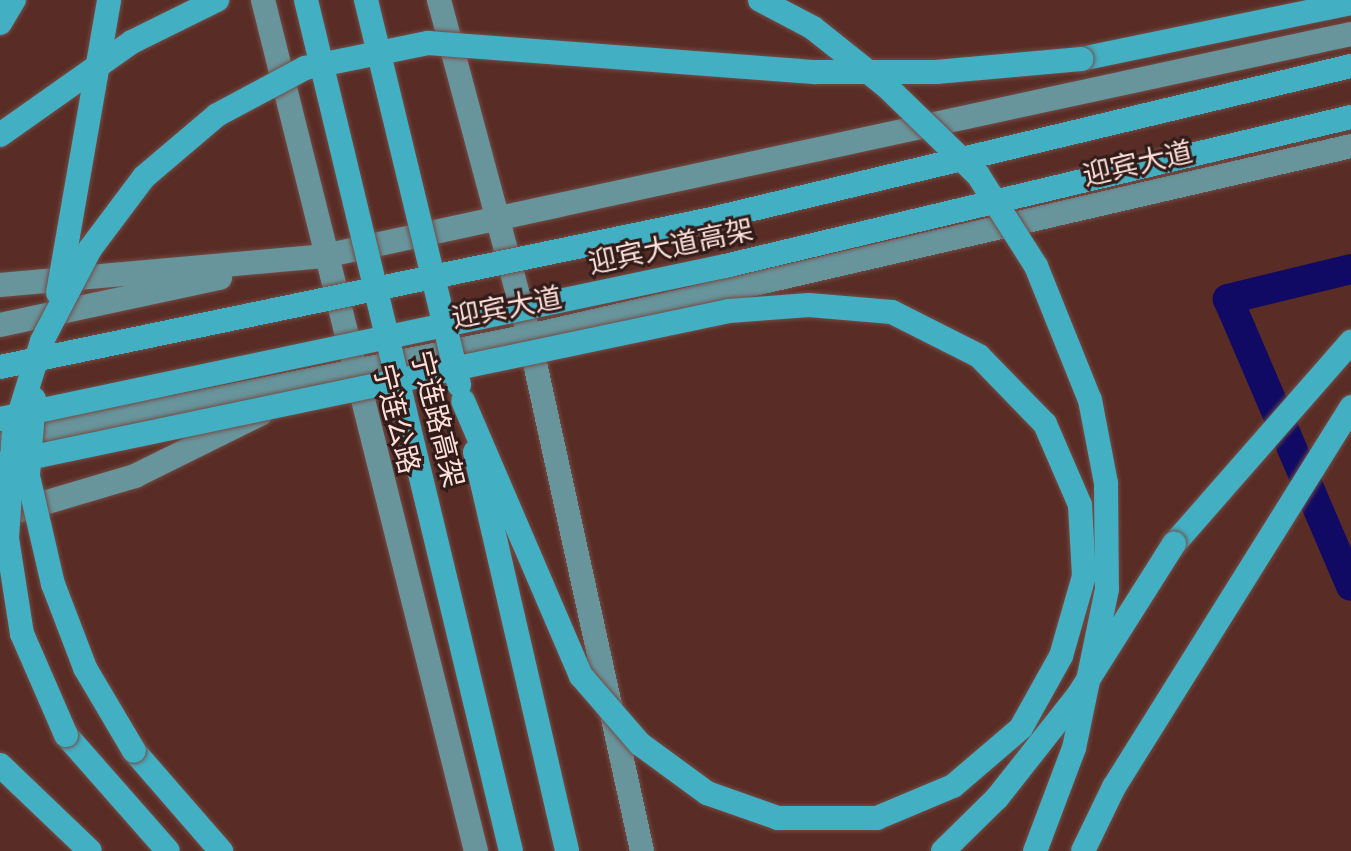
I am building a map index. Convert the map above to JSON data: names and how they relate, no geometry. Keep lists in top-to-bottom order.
{
  "streets": {
    "highway": ["迎宾大道高架", "宁连路高架"],
    "main road": ["迎宾大道", "宁连公路"]
  },
  "crossings": [
    ["迎宾大道", "宁连公路"]
  ]
}
